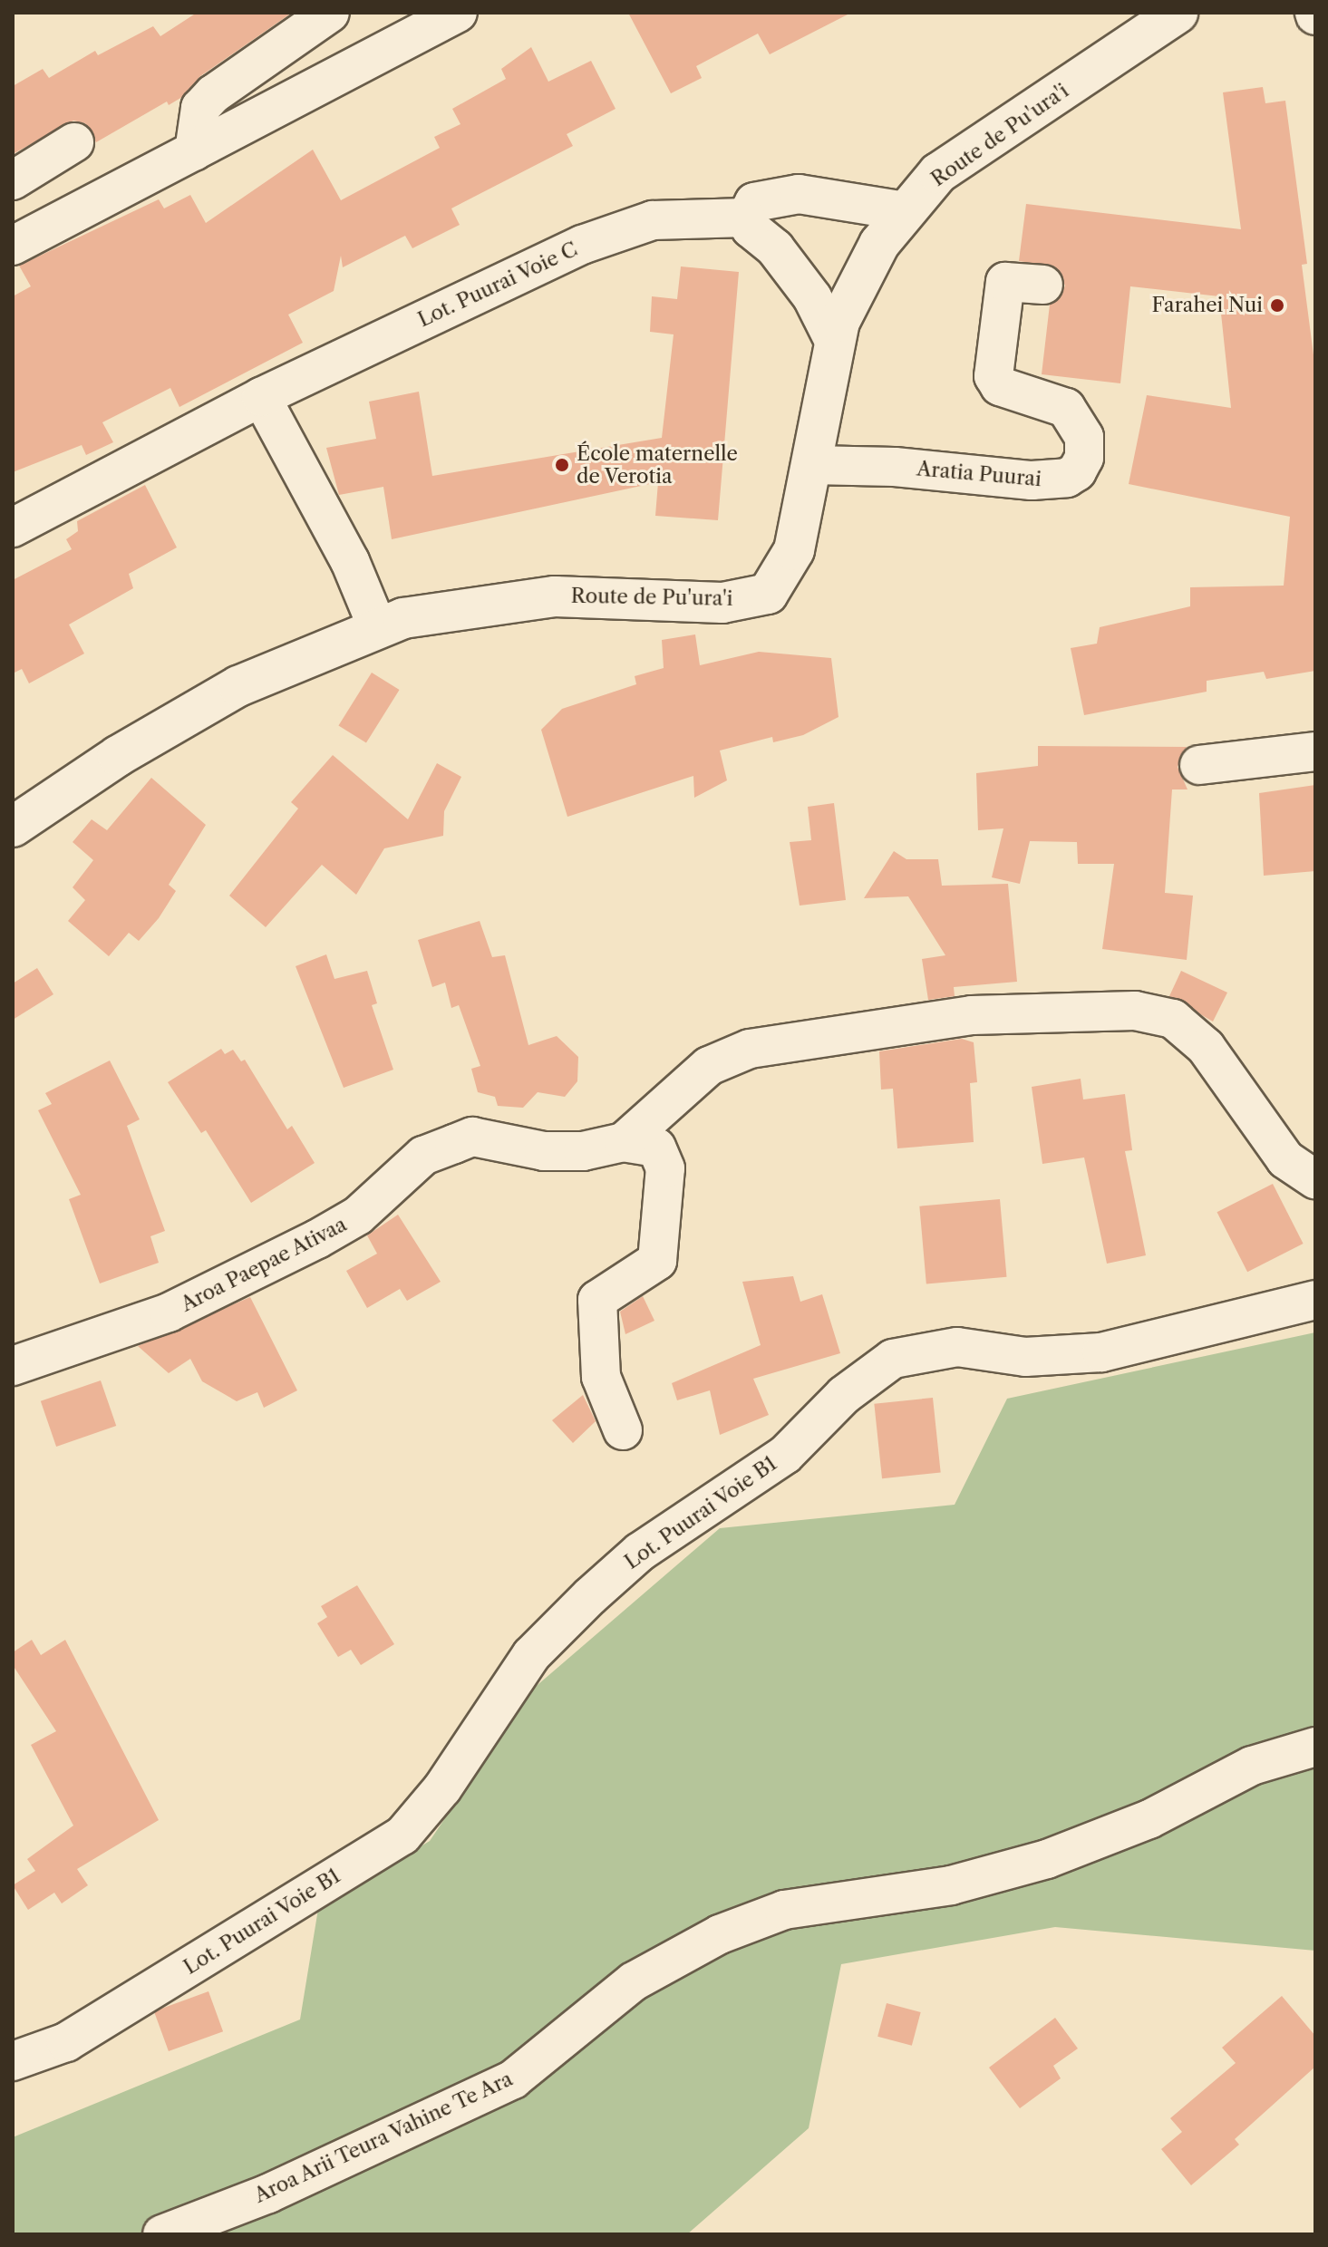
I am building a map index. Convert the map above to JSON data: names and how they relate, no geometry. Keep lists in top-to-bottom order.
{
  "streets": {
    "main road": ["Route de Pu'ura'i"],
    "street": [
      "Lot. Puurai Voie C",
      "Aratia Puurai",
      "Aroa Paepae Ativaa",
      "Lot. Puurai Voie B1",
      "Aroa Arii Teura Vahine Te Ara"
    ]
  },
  "crossings": [
    ["Route de Pu'ura'i", "Aratia Puurai"]
  ],
  "places": ["Farahei Nui", "École maternelle de Verotia"]
}
